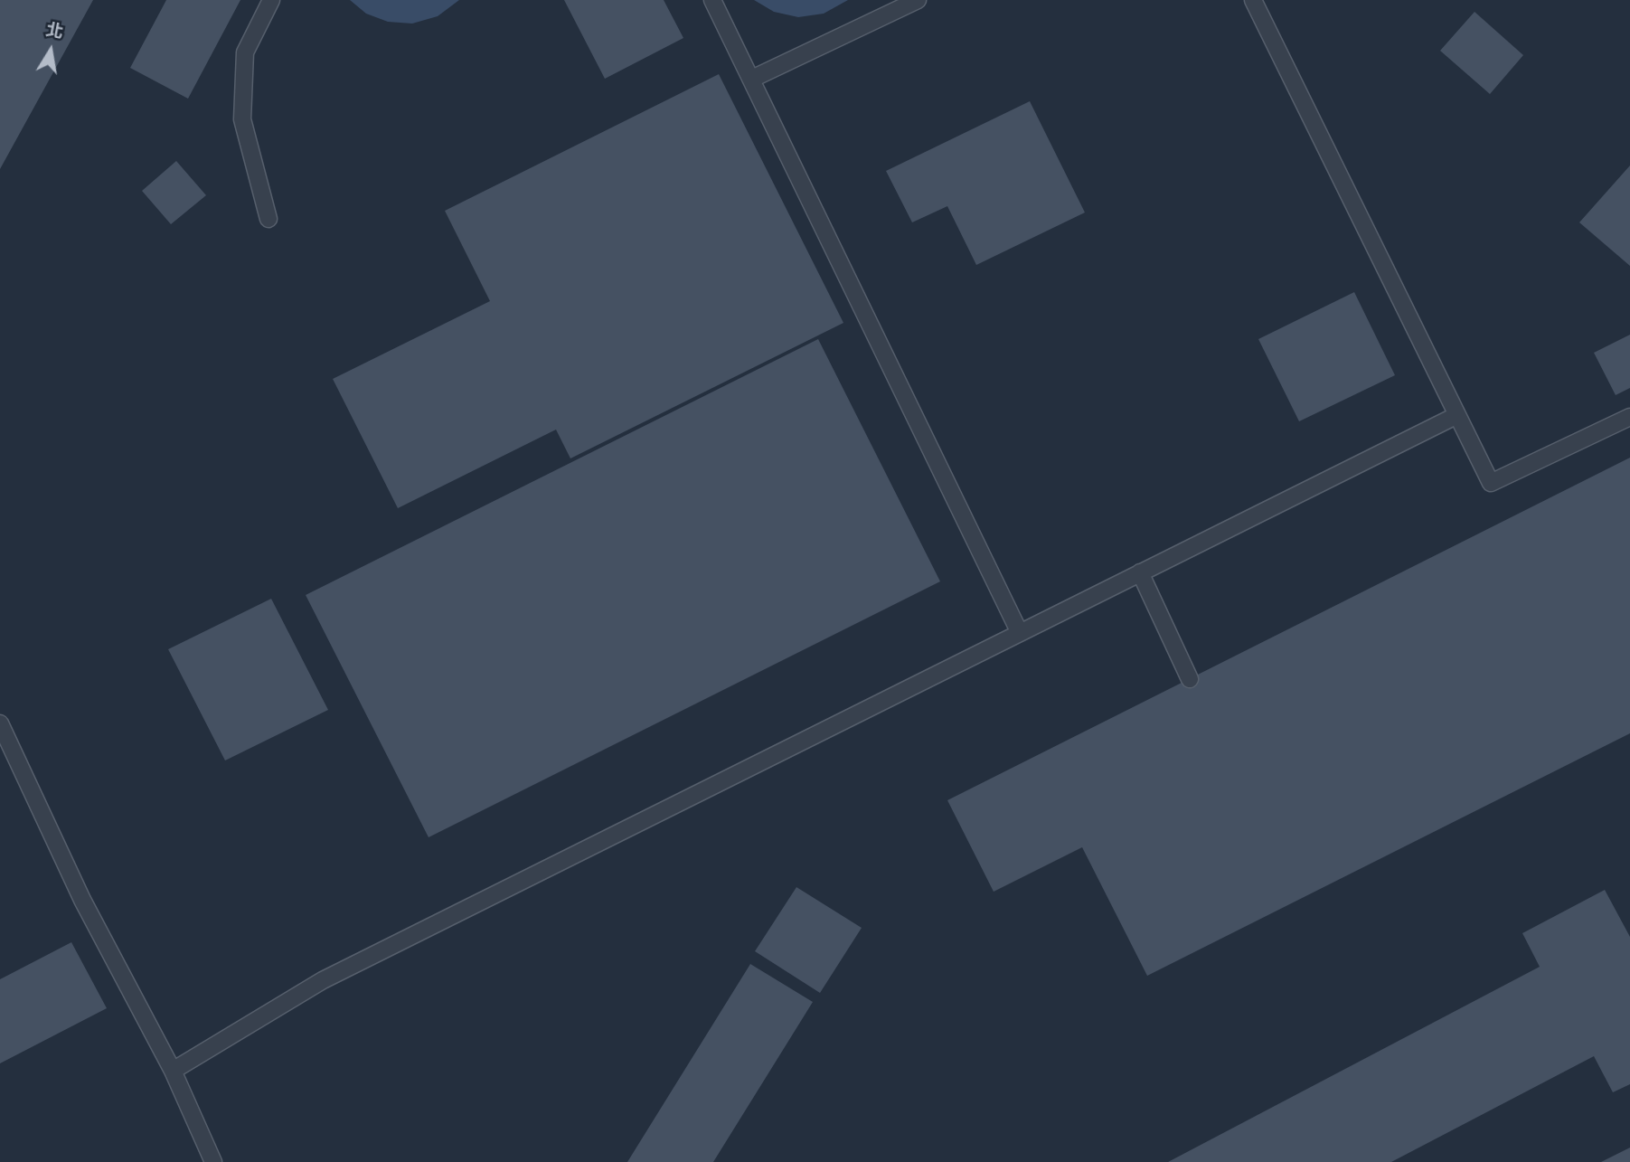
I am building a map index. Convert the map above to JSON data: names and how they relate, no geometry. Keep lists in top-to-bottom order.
{
  "north": "top"
}
